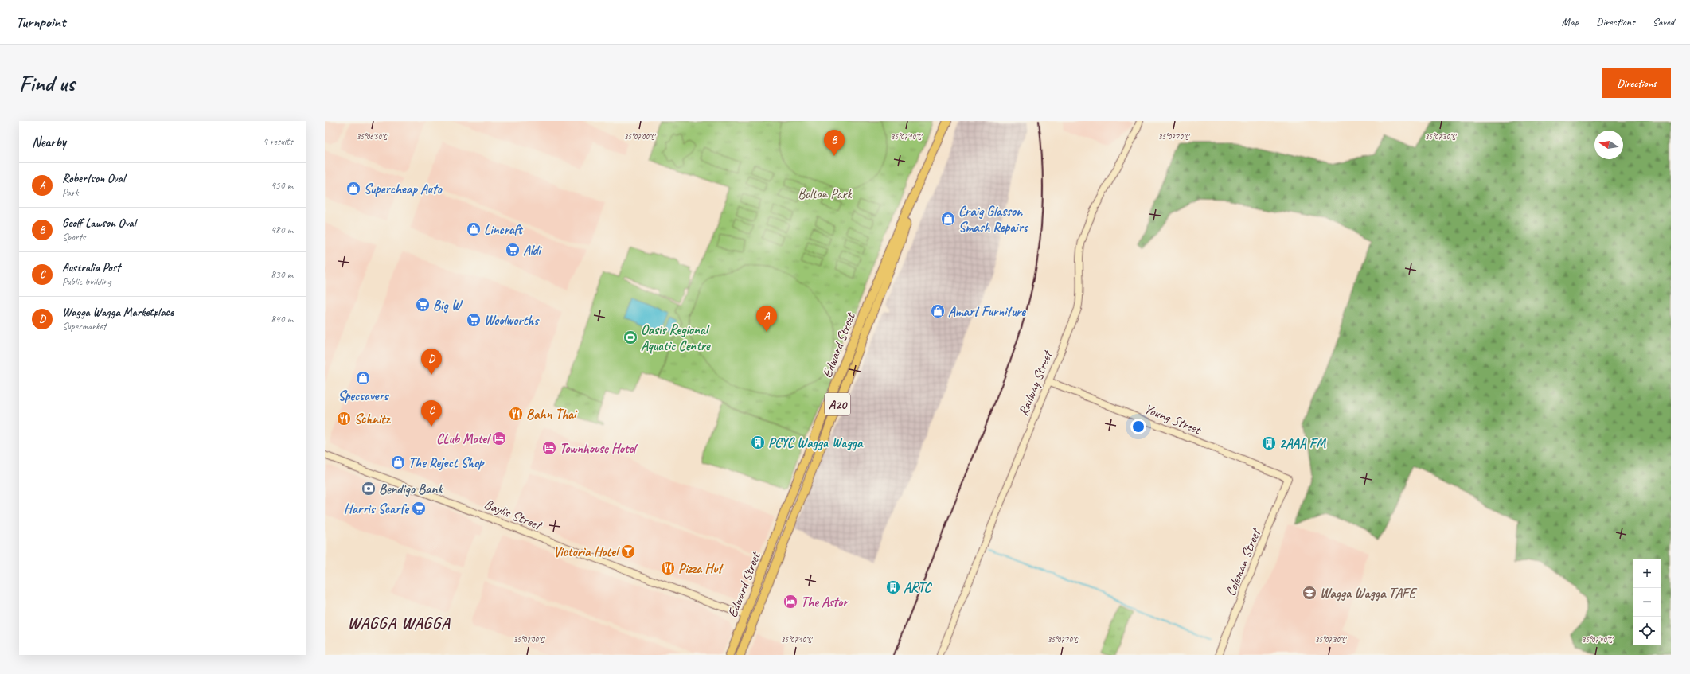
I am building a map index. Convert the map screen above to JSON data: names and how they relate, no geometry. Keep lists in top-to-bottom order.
{
  "streets": {
    "highway": ["Edward Street", "A20"],
    "street": [
      "Railway Street",
      "Young Street",
      "Baylis Street",
      "Coleman Street"
    ]
  },
  "crossings": [
    ["Edward Street", "Baylis Street"],
    ["Railway Street", "Young Street"],
    ["Young Street", "Coleman Street"]
  ],
  "districts": ["WAGGA WAGGA"],
  "parks": ["Bolton Park"],
  "places": {
    "shop": [
      "Supercheap Auto",
      "Craig Glasson Smash Repairs",
      "Lincraft",
      "Amart Furniture",
      "Specsavers",
      "The Reject Shop"
    ],
    "supermarket": [
      "Aldi",
      "Big W",
      "Woolworths",
      "Harris Scarfe"
    ],
    "sports": ["Oasis Regional Aquatic Centre"],
    "restaurant": ["Bahn Thai", "Schnitz", "Pizza Hut"],
    "hotel": ["CLub Motel", "Townhouse Hotel", "The Astor"],
    "building": ["PCYC Wagga Wagga", "2AAA FM", "ARTC"],
    "bank": ["Bendigo Bank"],
    "bar": ["Victoria Hotel"],
    "school or university": ["Wagga Wagga TAFE"]
  },
  "north": "left",
  "page": {
    "header": "Turnpoint",
    "nav": ["Map", "Directions", "Saved"],
    "buttons": "Directions",
    "title": "Find us",
    "heading": ["Nearby", "4 results"],
    "pins": [
      "B",
      "A",
      "D",
      "C"
    ],
    "list": [
      {
        "mark": "A",
        "name": "Robertson Oval",
        "note": "Park",
        "value": "450 m"
      },
      {
        "mark": "B",
        "name": "Geoff Lawson Oval",
        "note": "Sports",
        "value": "480 m"
      },
      {
        "mark": "C",
        "name": "Australia Post",
        "note": "Public building",
        "value": "830 m"
      },
      {
        "mark": "D",
        "name": "Wagga Wagga Marketplace",
        "note": "Supermarket",
        "value": "840 m"
      }
    ],
    "map_buttons": ["+", "−"]
  },
  "coordinates": [
    "35°06'50\"S",
    "35°07'00\"S",
    "35°07'10\"S",
    "35°07'20\"S",
    "35°07'30\"S",
    "35°07'40\"S"
  ]
}
